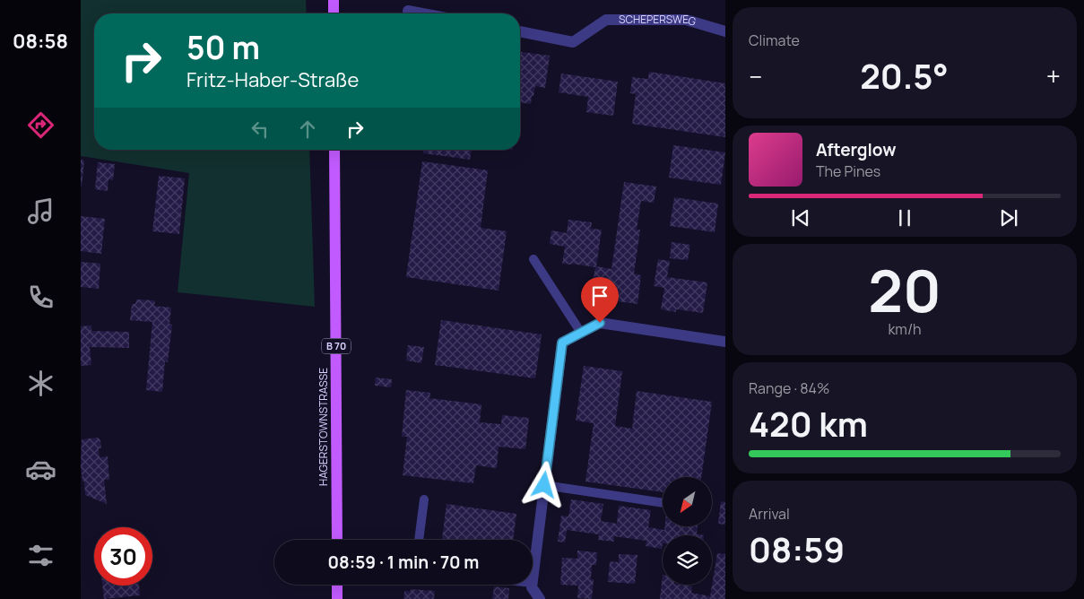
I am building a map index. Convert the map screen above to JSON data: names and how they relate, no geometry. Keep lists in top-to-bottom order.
{
  "streets": {
    "main road": ["B 70", "HAGERSTOWNSTRASSE"],
    "street": ["SCHEPERSWEG"]
  },
  "north": "bottom left",
  "page": {
    "tabs": "08:58",
    "tile": [
      "Climate",
      ["20", "km/h"],
      ["Range · 84%", "420 km"],
      ["Arrival", "08:59"]
    ],
    "turn": ["50 m", "Fritz-Haber-Straße"],
    "heat": ["−", "20.5°", "+"],
    "song": ["Afterglow", "The Pines"],
    "limit": "30",
    "trip": "08:59 · 1 min · 70 m"
  }
}
